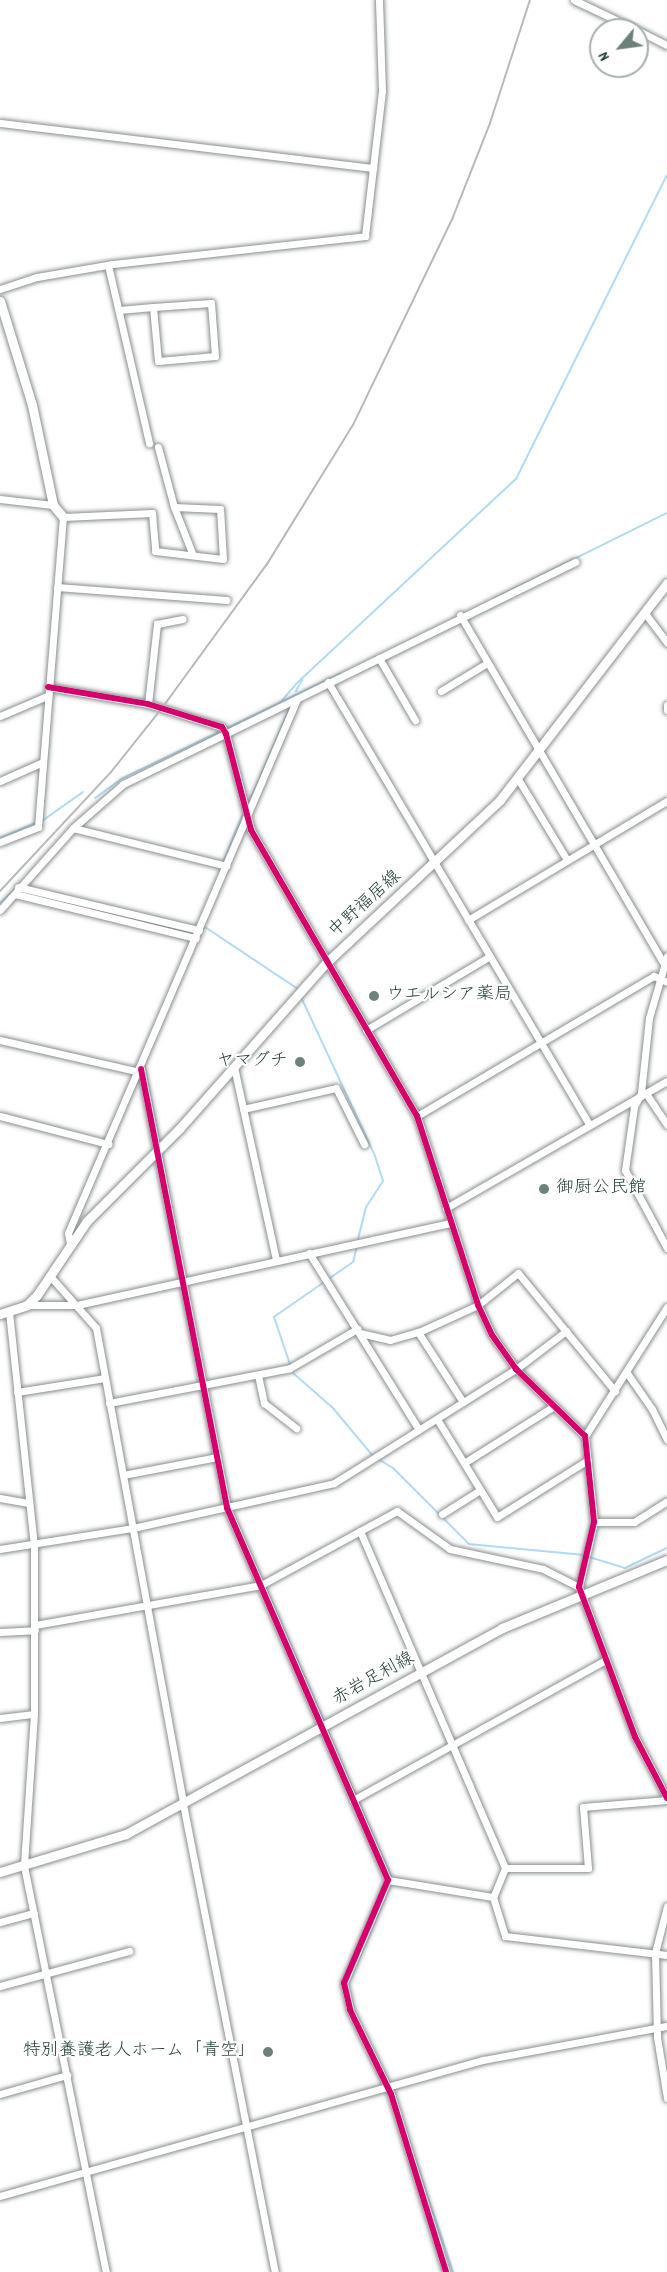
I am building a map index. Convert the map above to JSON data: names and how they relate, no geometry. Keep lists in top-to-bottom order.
{
  "streets": {
    "main road": ["中野福居線", "赤岩足利線"]
  },
  "places": [
    "ウエルシア薬局",
    "ヤマグチ",
    "御厨公民館",
    "特別養護老人ホーム「青空」"
  ],
  "north": "bottom left"
}
